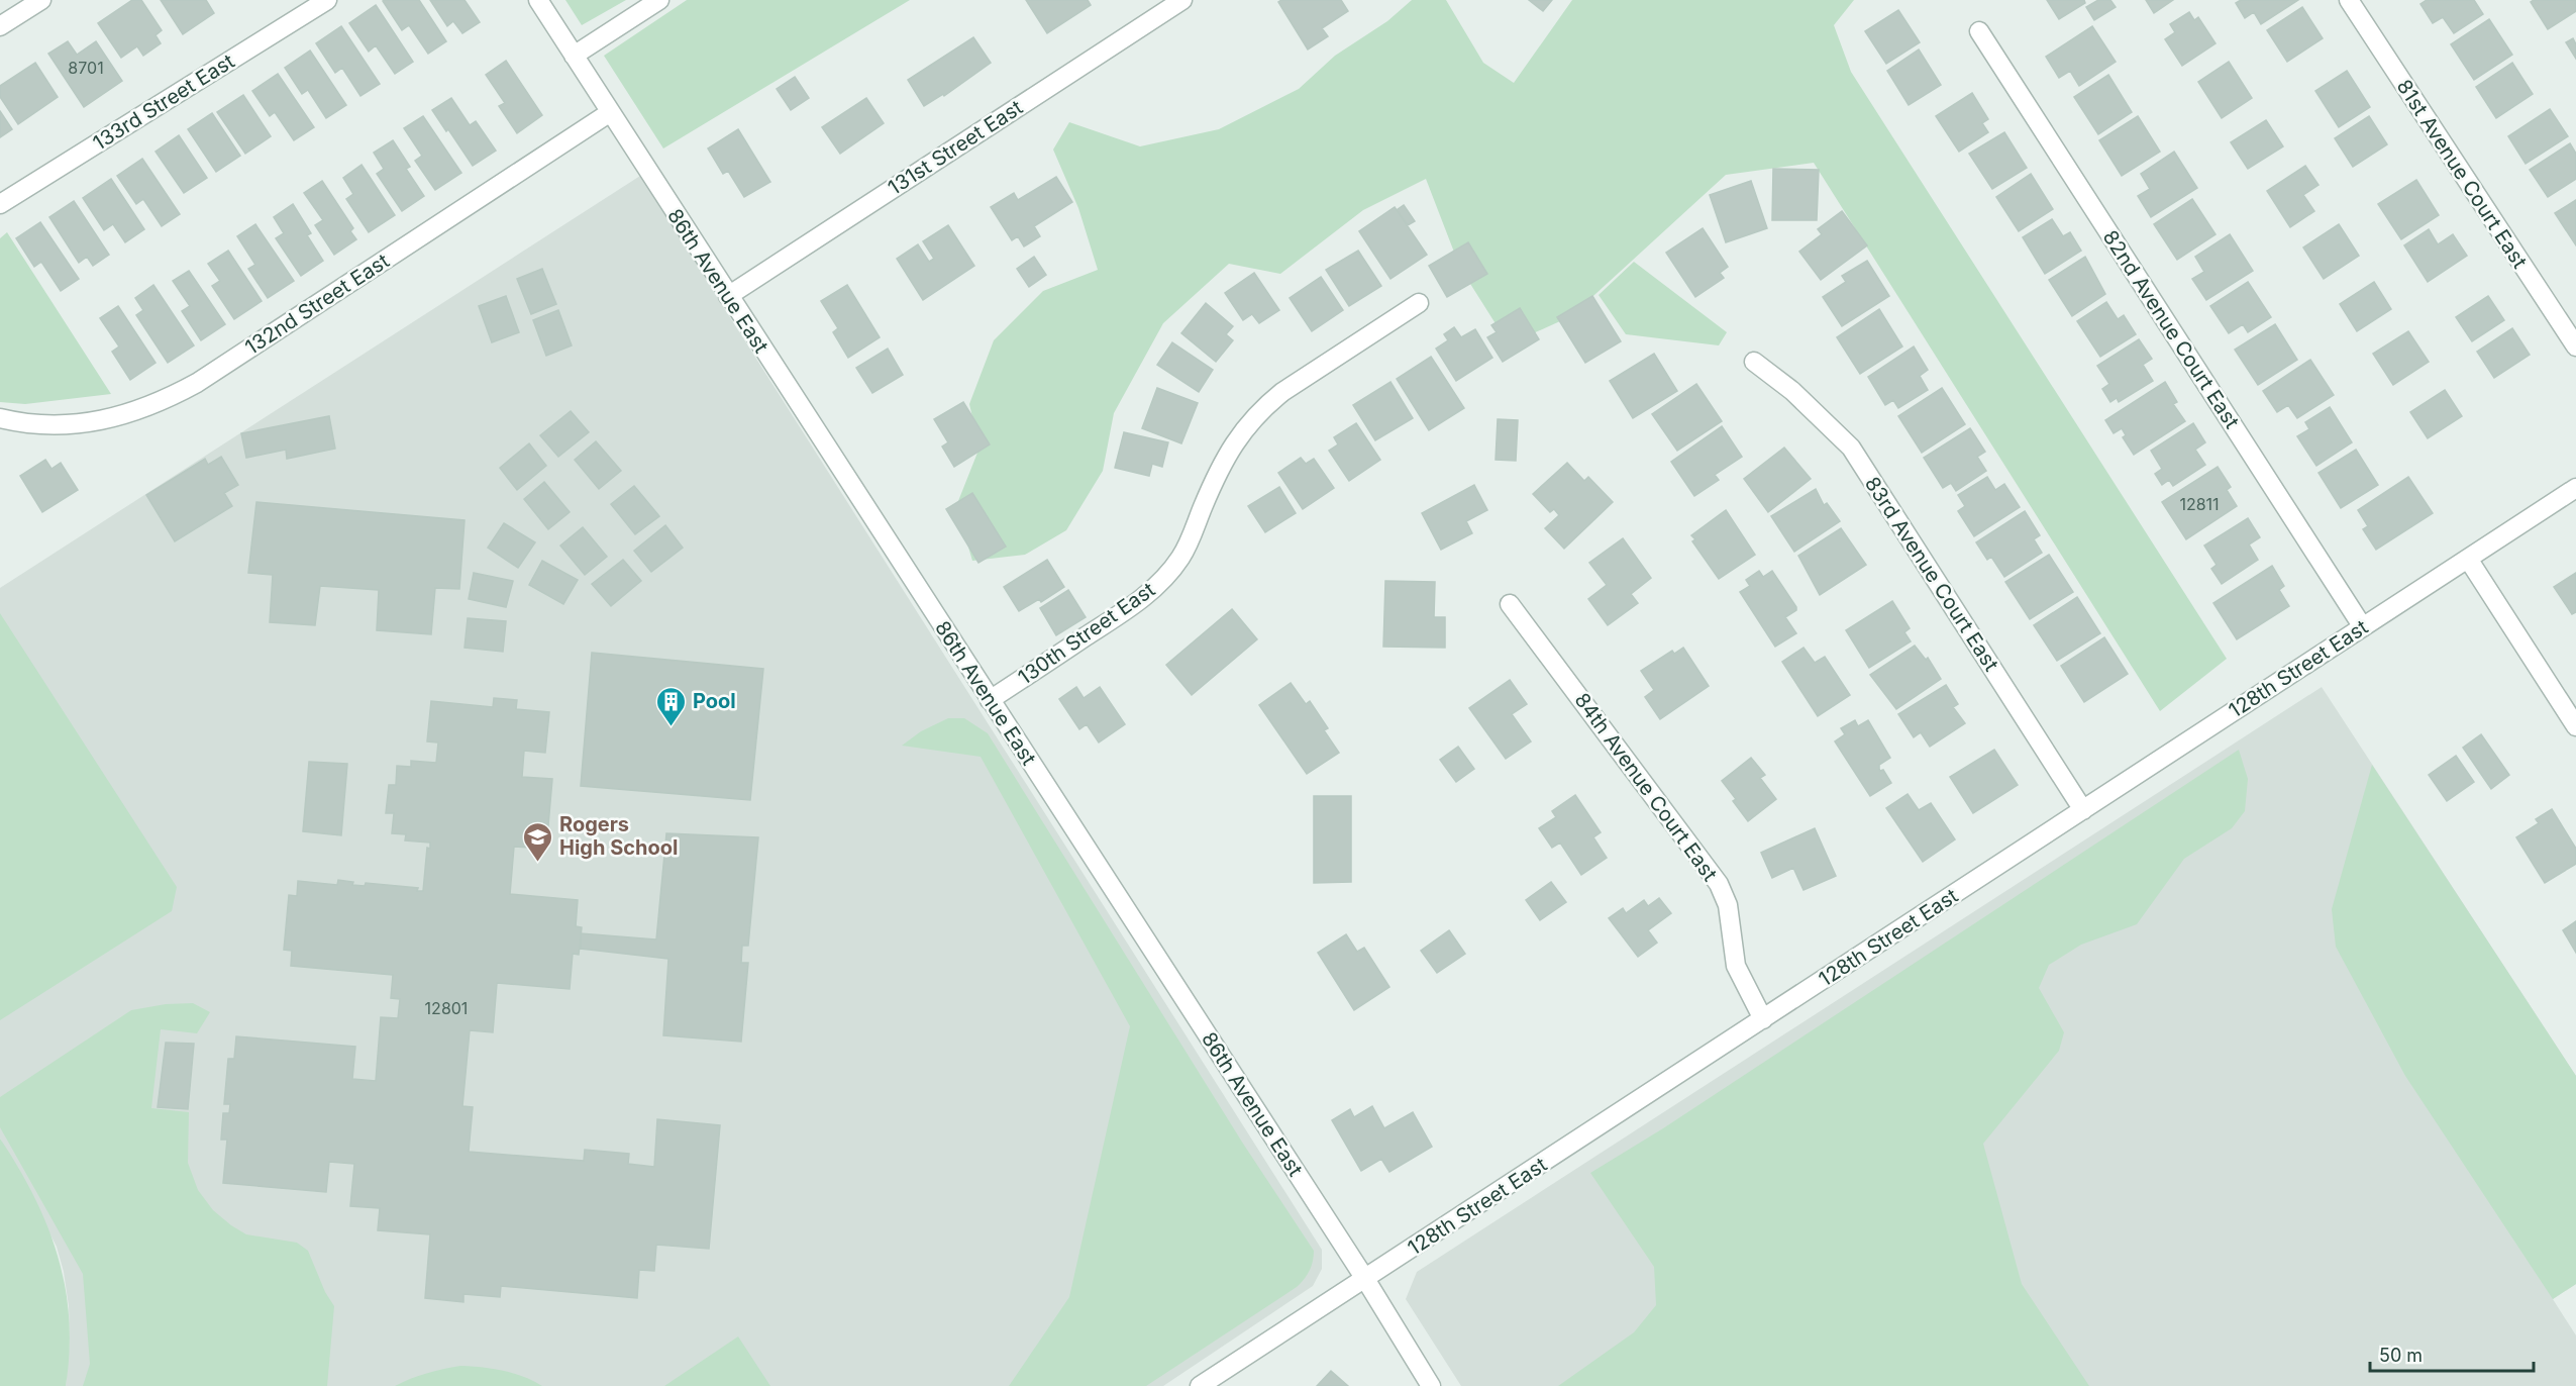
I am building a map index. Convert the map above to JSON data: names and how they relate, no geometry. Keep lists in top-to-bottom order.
{
  "streets": {
    "street": [
      "133rd Street East",
      "131st Street East",
      "81st Avenue Court East",
      "86th Avenue East",
      "132nd Street East",
      "82nd Avenue Court East",
      "83rd Avenue Court East",
      "130th Street East",
      "128th Street East",
      "84th Avenue Court East"
    ]
  },
  "crossings": [
    ["131st Street East", "86th Avenue East"],
    ["86th Avenue East", "132nd Street East"],
    ["86th Avenue East", "130th Street East"],
    ["86th Avenue East", "128th Street East"],
    ["82nd Avenue Court East", "128th Street East"],
    ["83rd Avenue Court East", "128th Street East"],
    ["128th Street East", "84th Avenue Court East"]
  ],
  "places": {
    "building": ["Pool"],
    "school or university": ["Rogers High School"]
  },
  "house_numbers": ["8701", "12811", "12801"],
  "scale_bar": "50 m"
}
